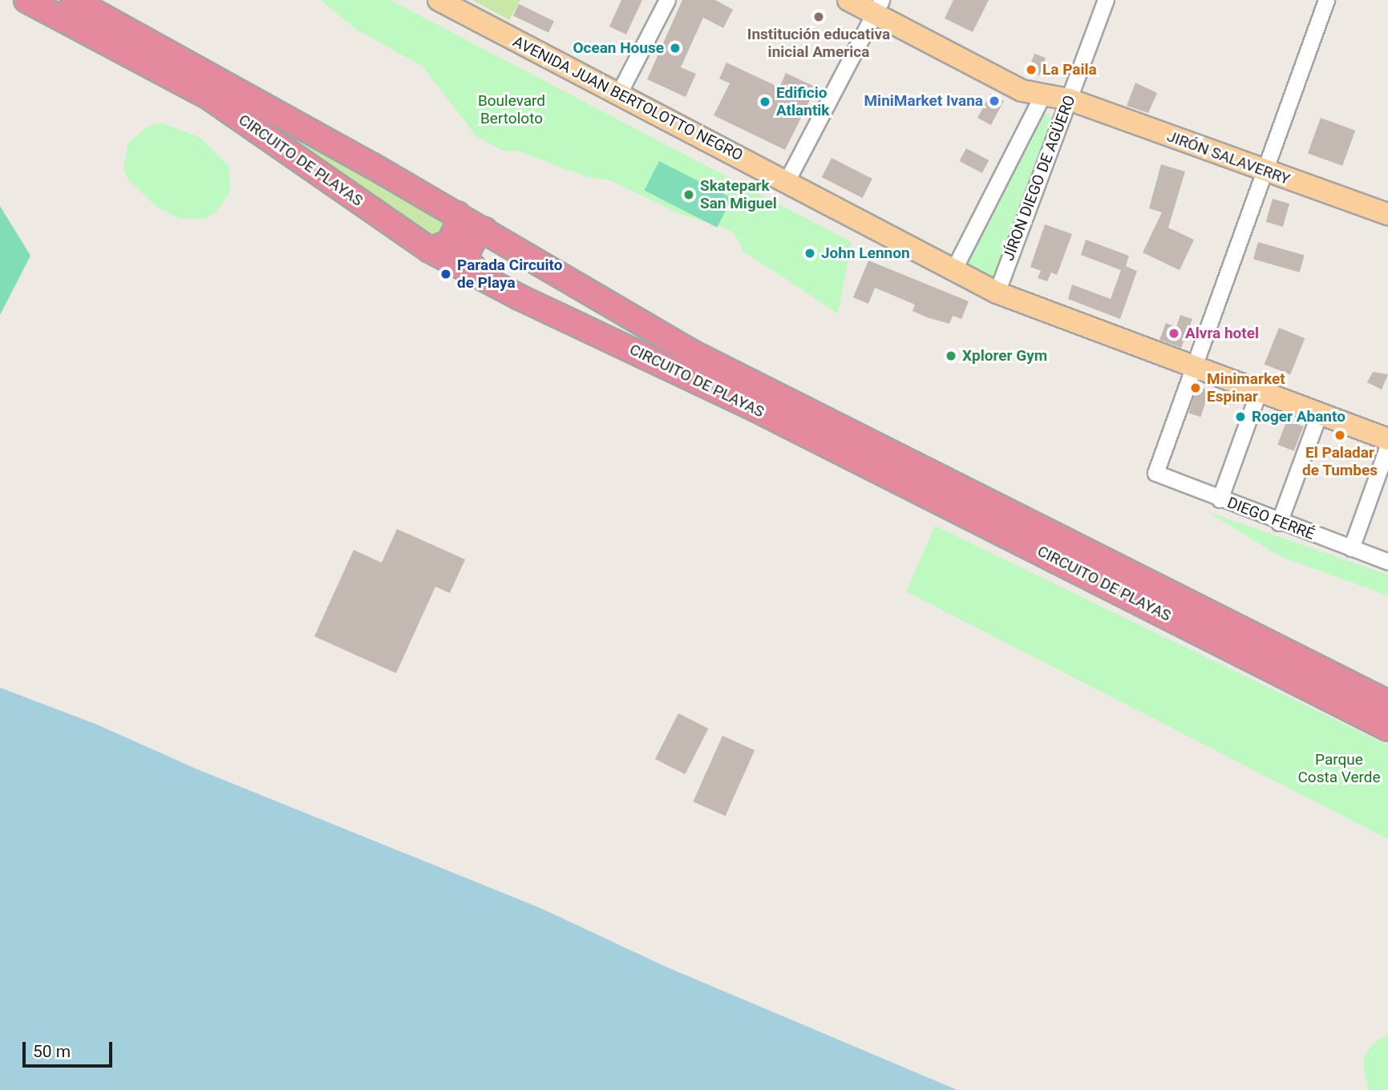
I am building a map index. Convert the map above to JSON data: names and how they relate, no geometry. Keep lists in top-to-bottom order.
{
  "streets": {
    "highway": ["CIRCUITO DE PLAYAS"],
    "main road": ["AVENIDA JUAN BERTOLOTTO NEGRO", "JIRÓN SALAVERRY"],
    "street": ["JÍRON DIEGO DE AGÜERO", "DIEGO FERRÉ"]
  },
  "crossings": [
    ["AVENIDA JUAN BERTOLOTTO NEGRO", "JÍRON DIEGO DE AGÜERO"],
    ["AVENIDA JUAN BERTOLOTTO NEGRO", "DIEGO FERRÉ"],
    ["JIRÓN SALAVERRY", "JÍRON DIEGO DE AGÜERO"]
  ],
  "parks": ["Boulevard Bertoloto", "Parque Costa Verde"],
  "places": [
    "Institución educativa inicial America",
    "Ocean House",
    "La Paila",
    "MiniMarket Ivana",
    "Edificio Atlantik",
    "Skatepark San Miguel",
    "John Lennon",
    "Parada Circuito de Playa",
    "Alvra hotel",
    "Xplorer Gym",
    "Minimarket Espinar",
    "Roger Abanto",
    "El Paladar de Tumbes"
  ],
  "scale_bar": "50 m"
}
